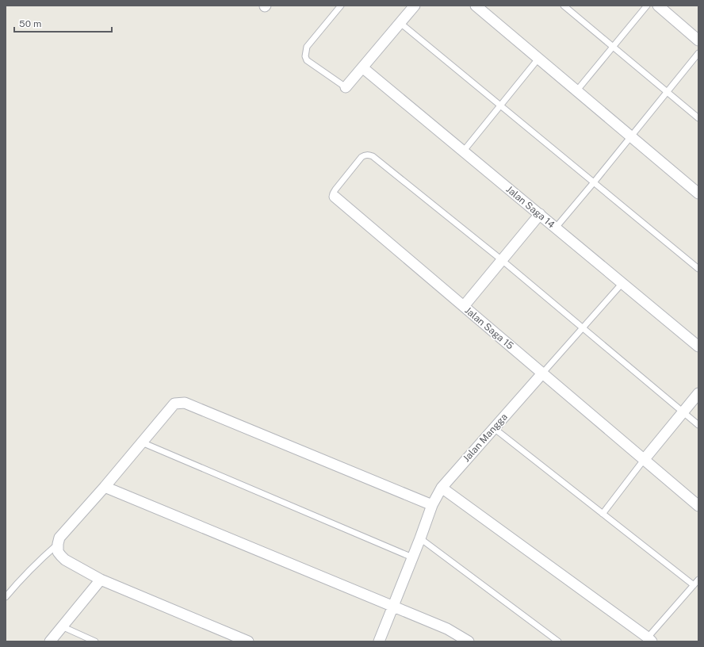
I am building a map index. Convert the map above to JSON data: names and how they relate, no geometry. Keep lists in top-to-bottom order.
{
  "streets": {
    "street": ["Jalan Saga 14", "Jalan Saga 15", "Jalan Mangga"]
  },
  "crossings": [
    ["Jalan Saga 15", "Jalan Mangga"]
  ],
  "scale_bar": "50 m"
}
